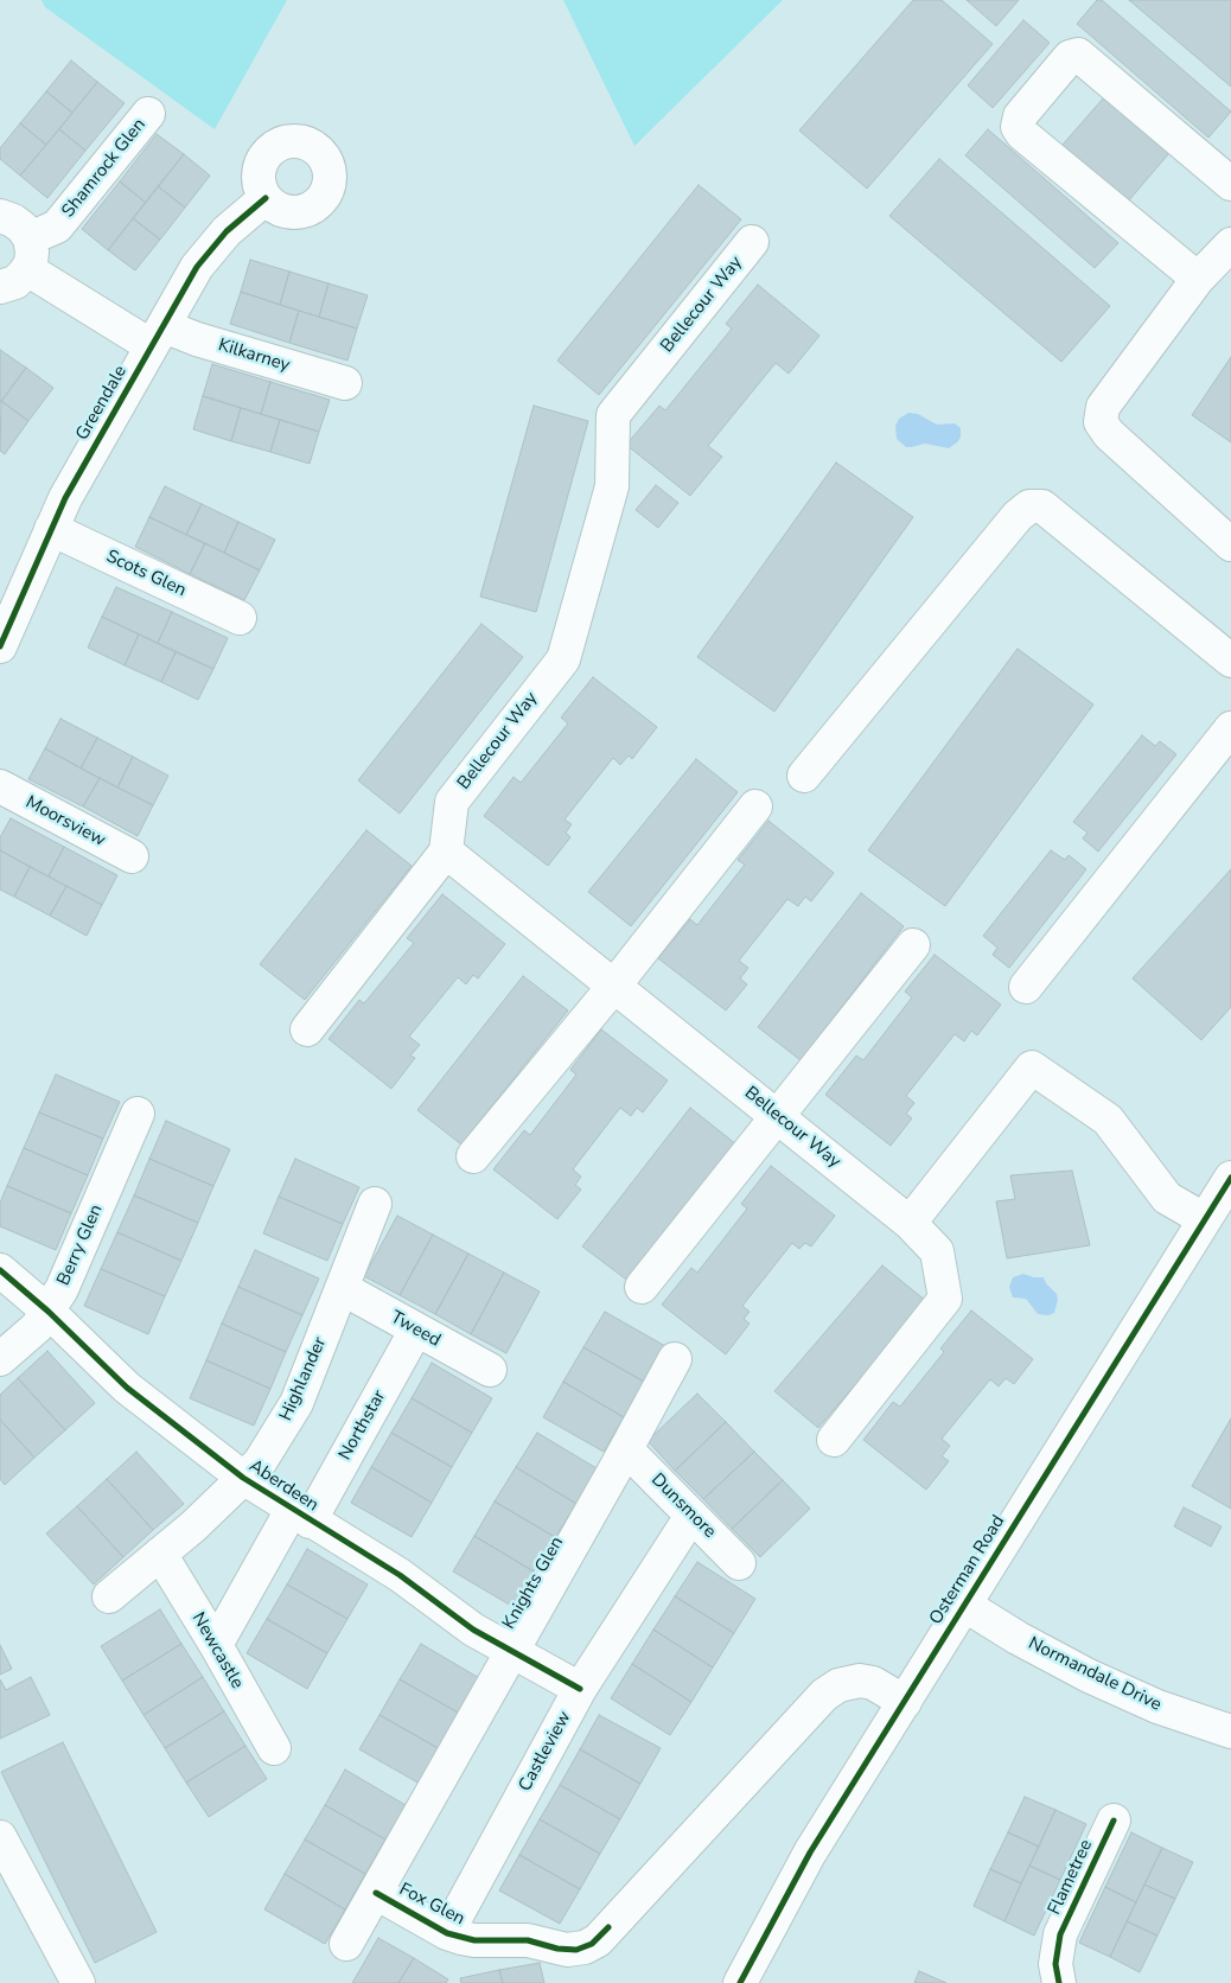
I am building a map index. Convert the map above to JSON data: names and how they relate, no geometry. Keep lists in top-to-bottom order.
{
  "streets": {
    "street": [
      "Shamrock Glen",
      "Bellecour Way",
      "Kilkarney",
      "Greendale",
      "Scots Glen",
      "Moorsview",
      "Berry Glen",
      "Tweed",
      "Highlander",
      "Northstar",
      "Aberdeen",
      "Dunsmore",
      "Osterman Road",
      "Knights Glen",
      "Newcastle",
      "Normandale Drive",
      "Castleview",
      "Flametree",
      "Fox Glen"
    ]
  },
  "crossings": [
    ["Shamrock Glen", "Kilkarney"],
    ["Kilkarney", "Greendale"],
    ["Greendale", "Scots Glen"],
    ["Berry Glen", "Aberdeen"],
    ["Tweed", "Highlander"],
    ["Tweed", "Northstar"],
    ["Highlander", "Aberdeen"],
    ["Highlander", "Newcastle"],
    ["Northstar", "Aberdeen"],
    ["Northstar", "Newcastle"],
    ["Aberdeen", "Knights Glen"],
    ["Aberdeen", "Castleview"],
    ["Dunsmore", "Knights Glen"],
    ["Dunsmore", "Castleview"],
    ["Osterman Road", "Normandale Drive"],
    ["Osterman Road", "Fox Glen"],
    ["Knights Glen", "Fox Glen"],
    ["Castleview", "Fox Glen"]
  ]
}
